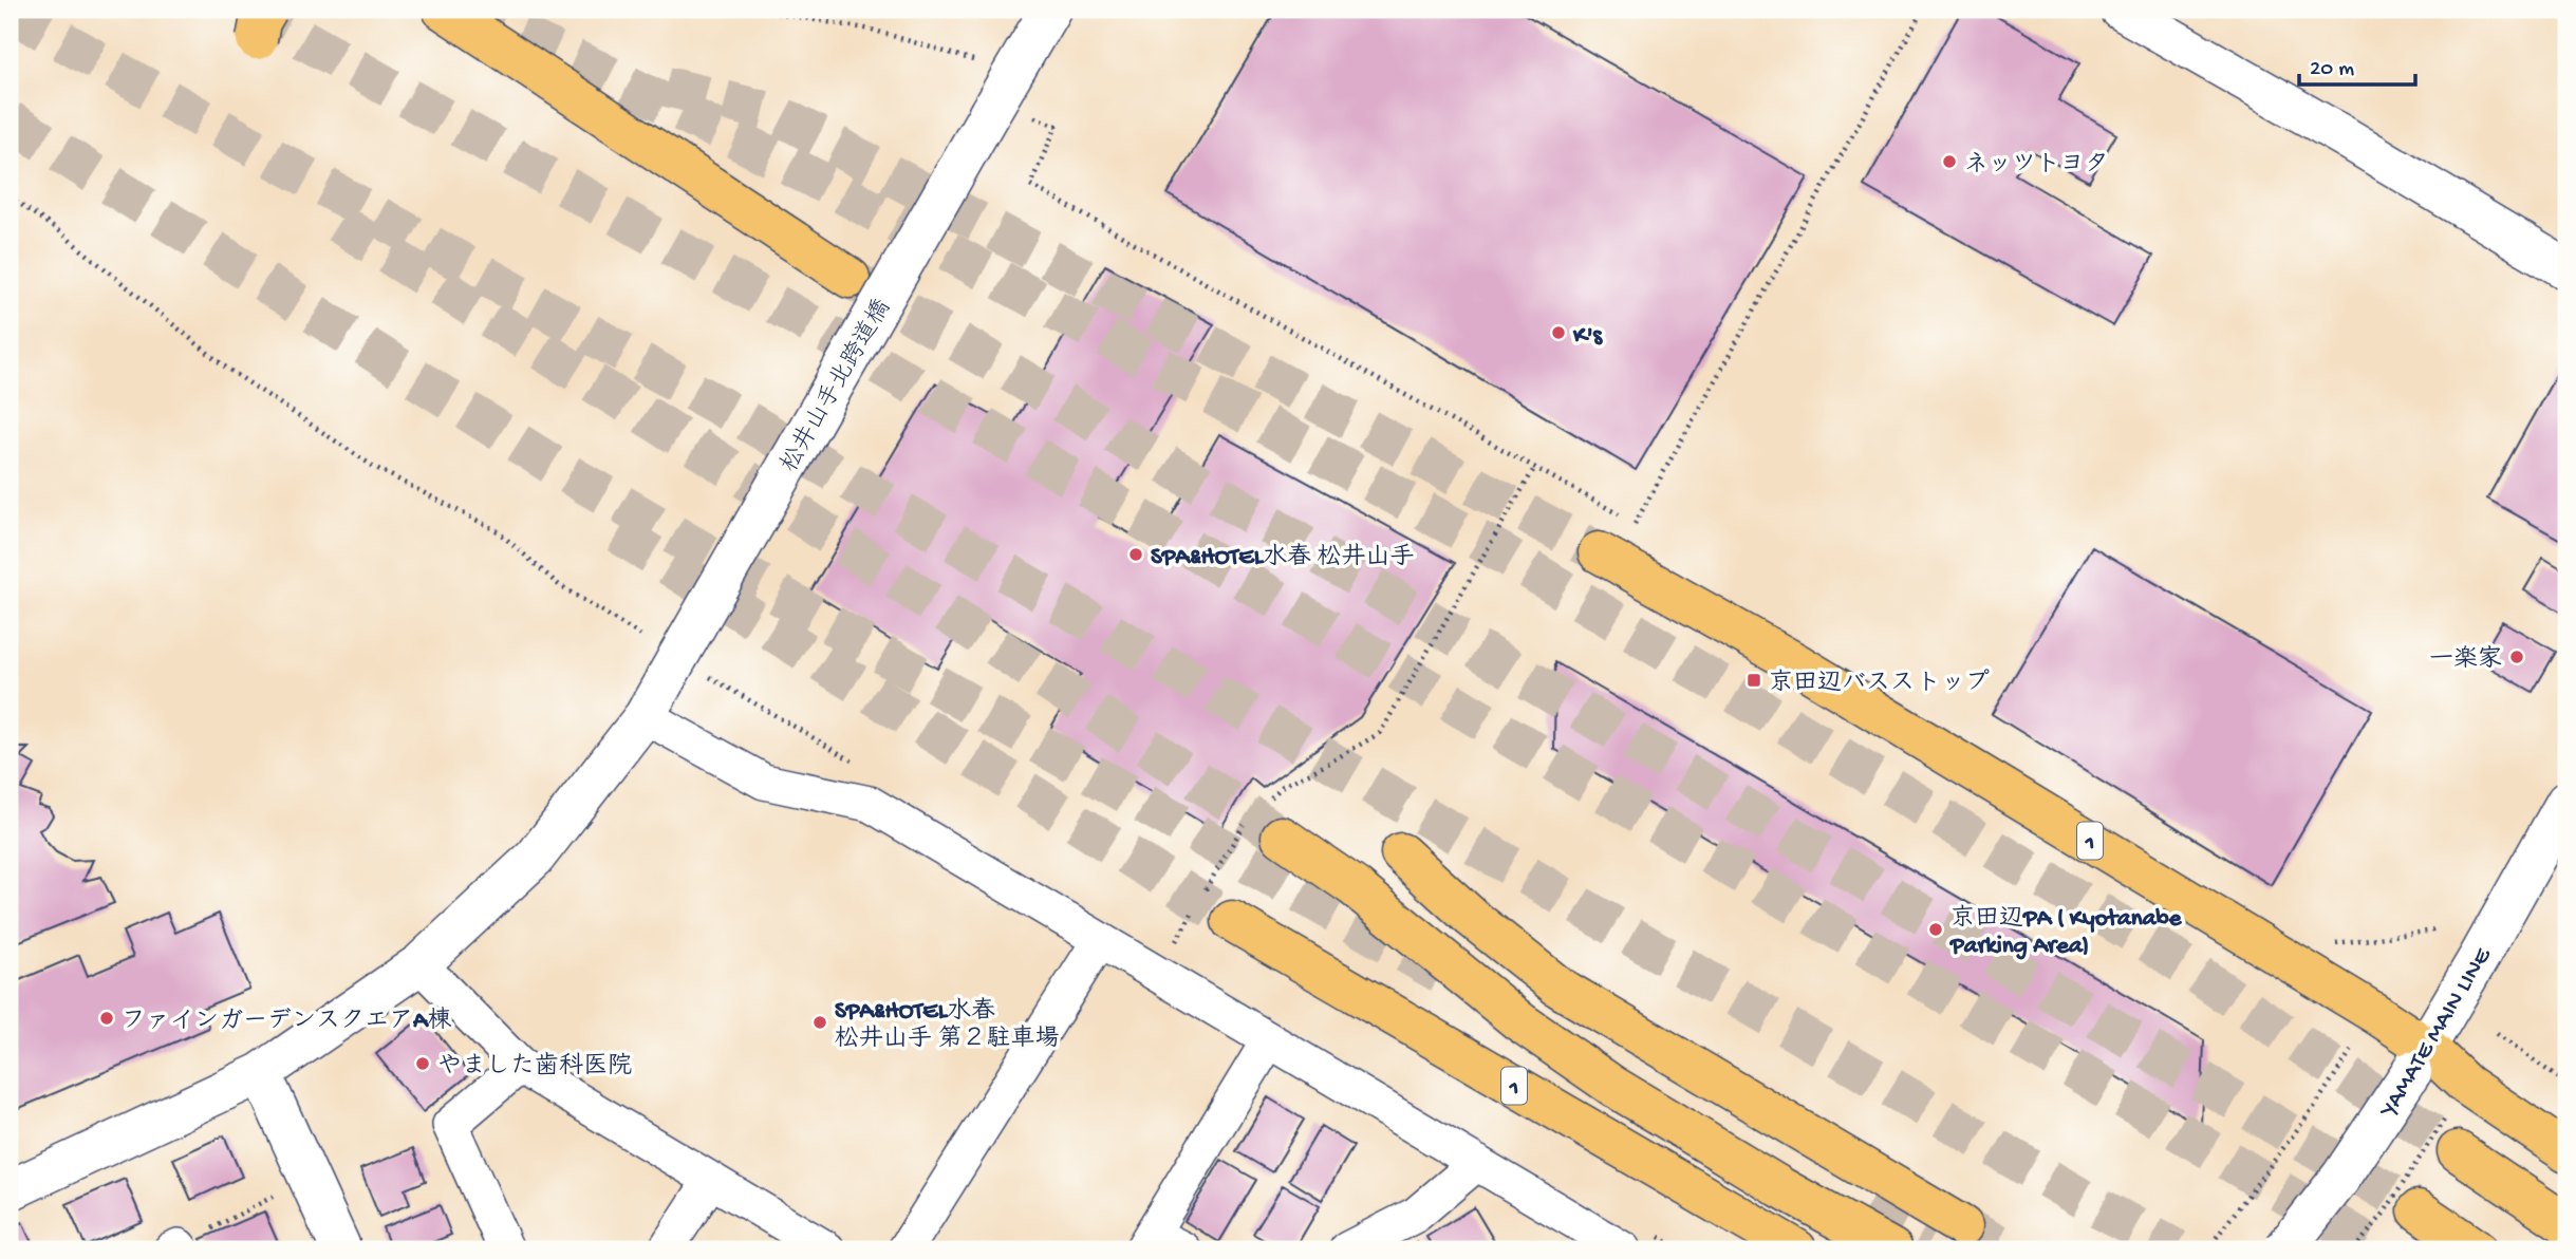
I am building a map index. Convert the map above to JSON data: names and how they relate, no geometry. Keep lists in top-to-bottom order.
{
  "streets": {
    "highway": ["1"],
    "street": ["松井山手北跨道橋", "YAMATE MAIN LINE"]
  },
  "crossings": [
    ["1", "YAMATE MAIN LINE"]
  ],
  "places": {
    "other": [
      "ネッツトヨタ",
      "K's",
      "SPA&HOTEL水春 松井山手",
      "一楽家",
      "京田辺PA ( Kyotanabe Parking Area)",
      "ファインガーデンスクエアA棟",
      "SPA&HOTEL水春 松井山手 第２駐車場",
      "やました歯科医院"
    ],
    "transit": ["京田辺バスストップ"]
  },
  "scale_bar": "20 m"
}
